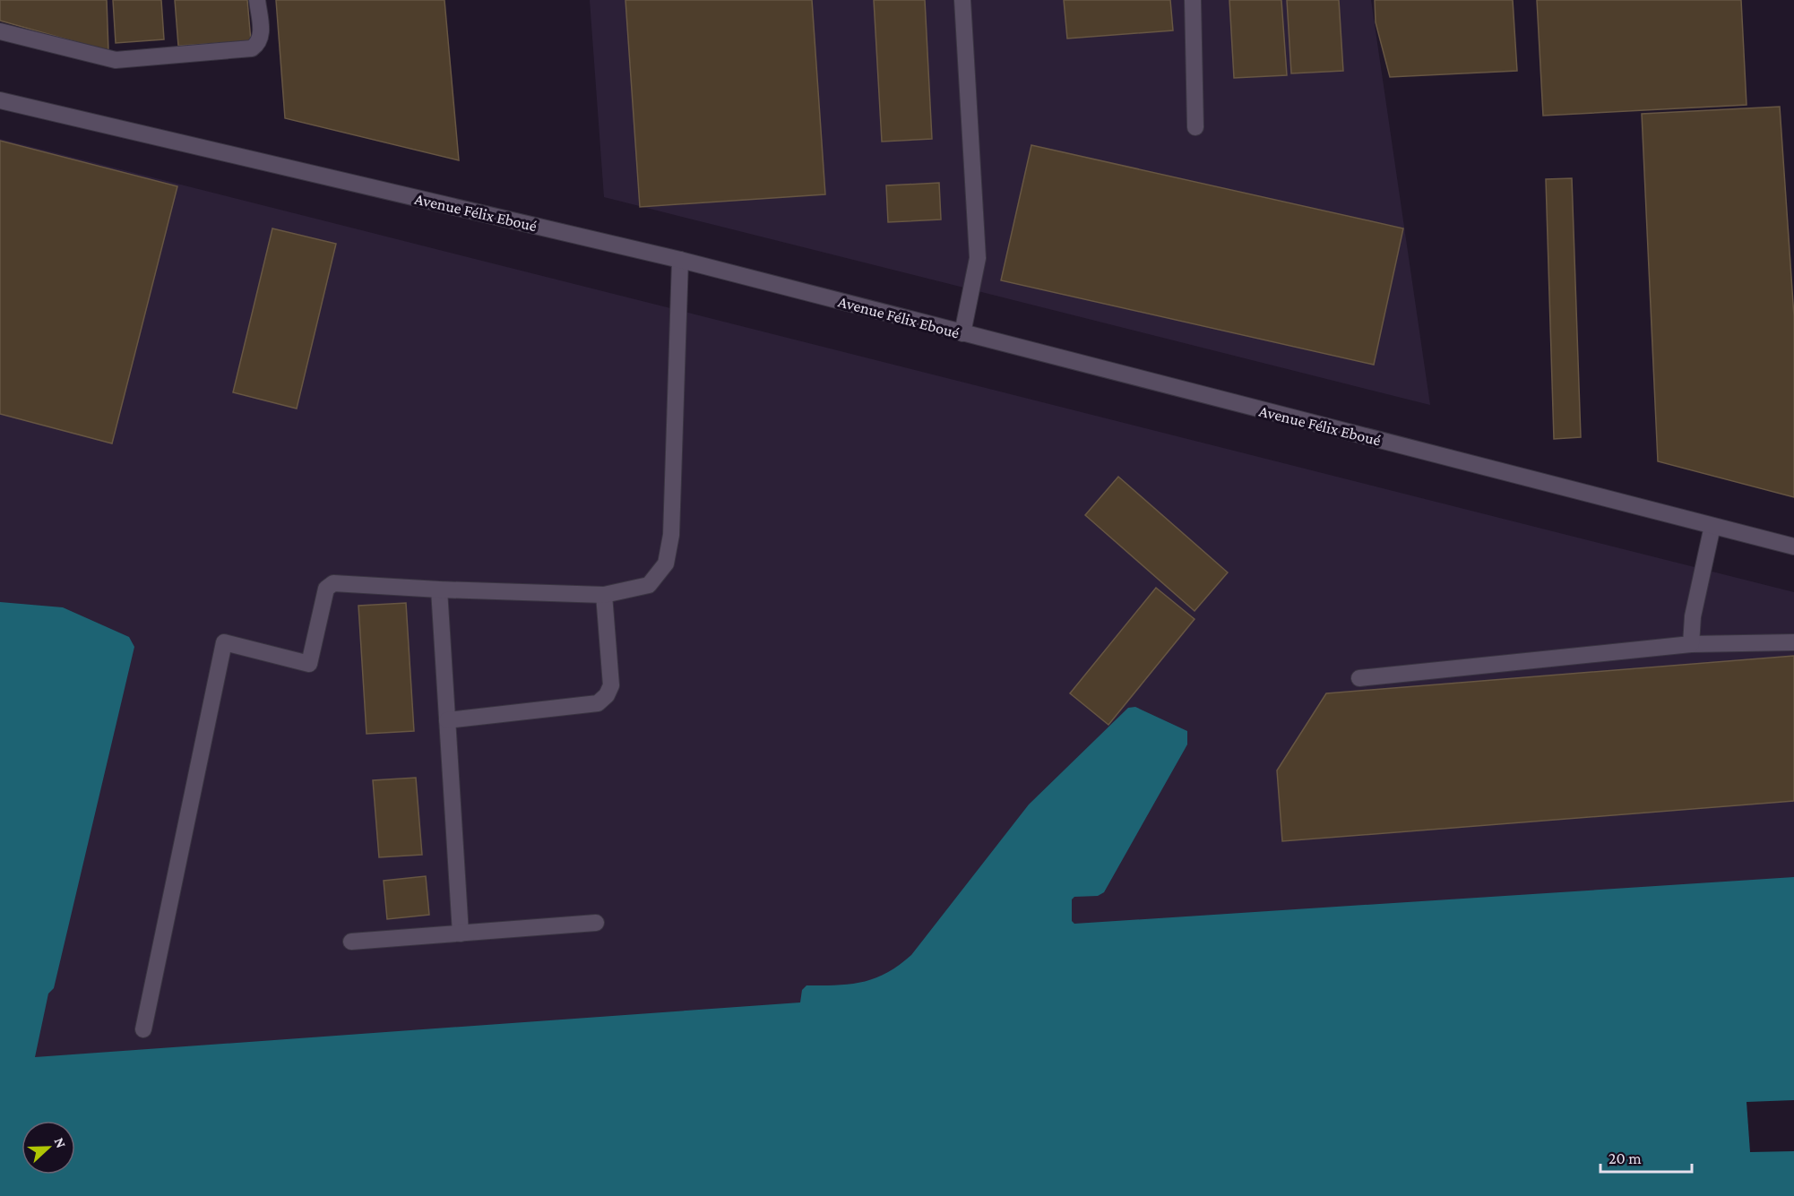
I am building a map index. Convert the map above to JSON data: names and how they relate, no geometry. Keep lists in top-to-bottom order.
{
  "streets": {
    "street": ["Avenue Félix Eboué"]
  },
  "scale_bar": "20 m",
  "north": "right"
}
